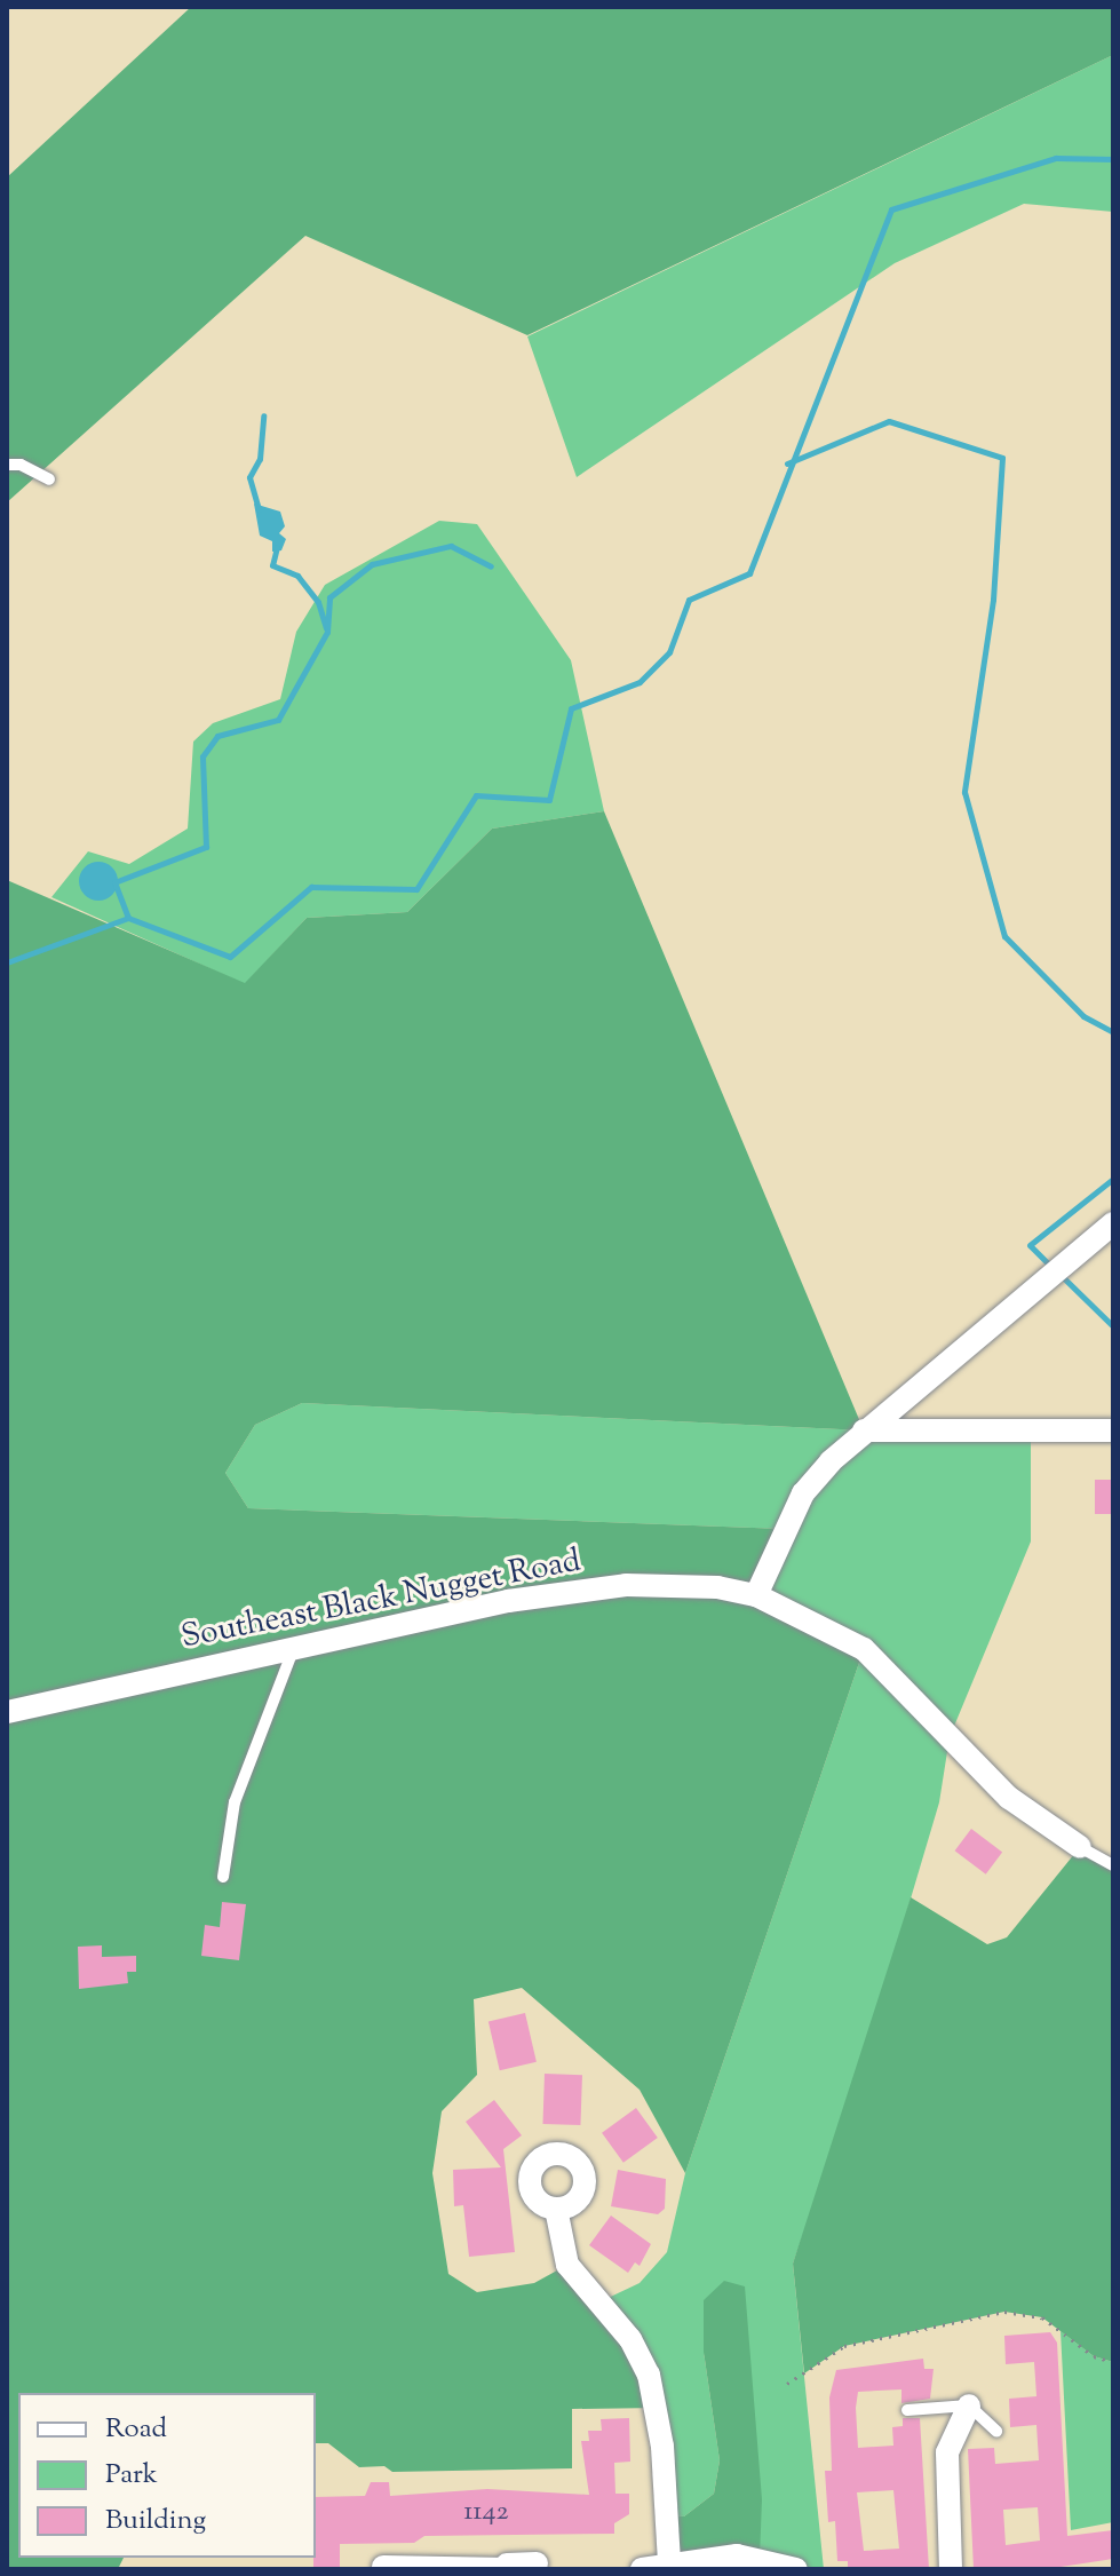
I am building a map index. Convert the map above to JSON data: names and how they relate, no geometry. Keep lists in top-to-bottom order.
{
  "streets": {
    "street": ["Southeast Black Nugget Road"]
  },
  "house_numbers": ["1142"],
  "legend": ["Road", "Park", "Building"]
}
